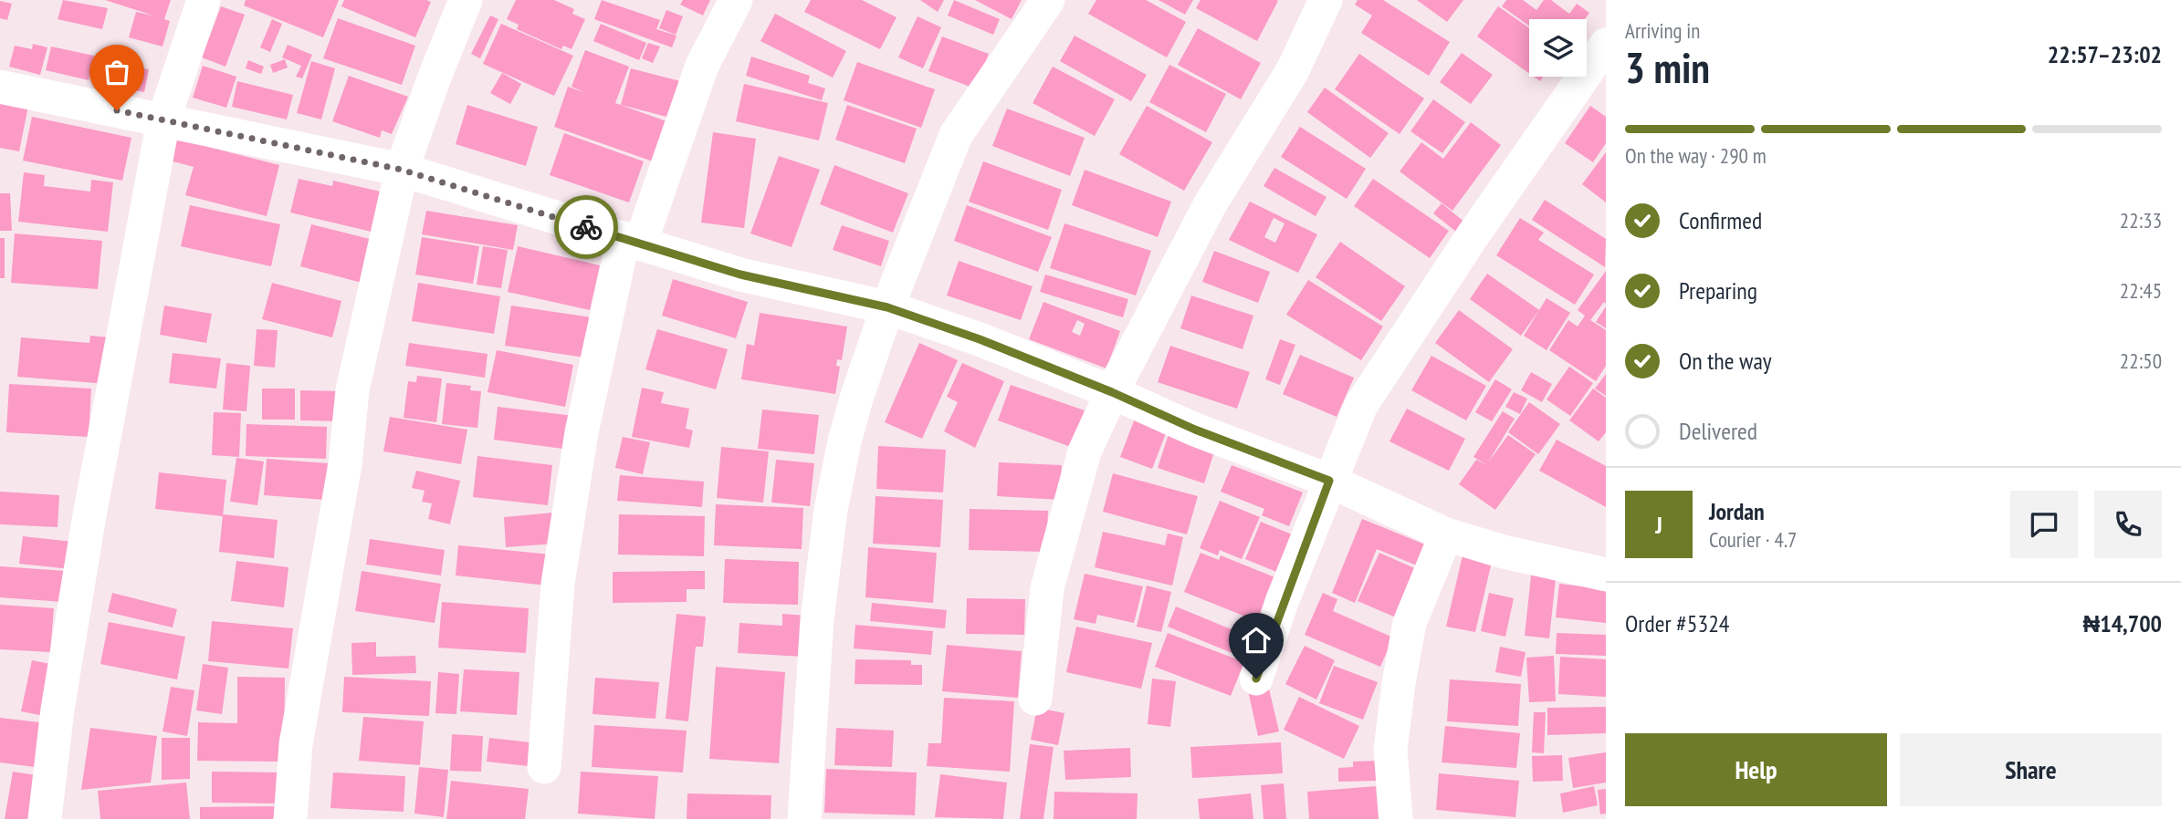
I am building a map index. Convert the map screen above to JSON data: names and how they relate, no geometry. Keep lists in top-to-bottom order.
{
  "page": {
    "heading": ["3 min", "Arriving in", "22:57–23:02"],
    "panel": [
      "Jordan",
      "Courier · 4.7",
      "Order #5324",
      "₦14,700"
    ],
    "bar": "On the way · 290 m",
    "list": [
      ["Confirmed", "22:33"],
      ["Preparing", "22:45"],
      ["On the way", "22:50"],
      "Delivered"
    ],
    "round": "J",
    "buttons": ["Help", "Share"]
  }
}
